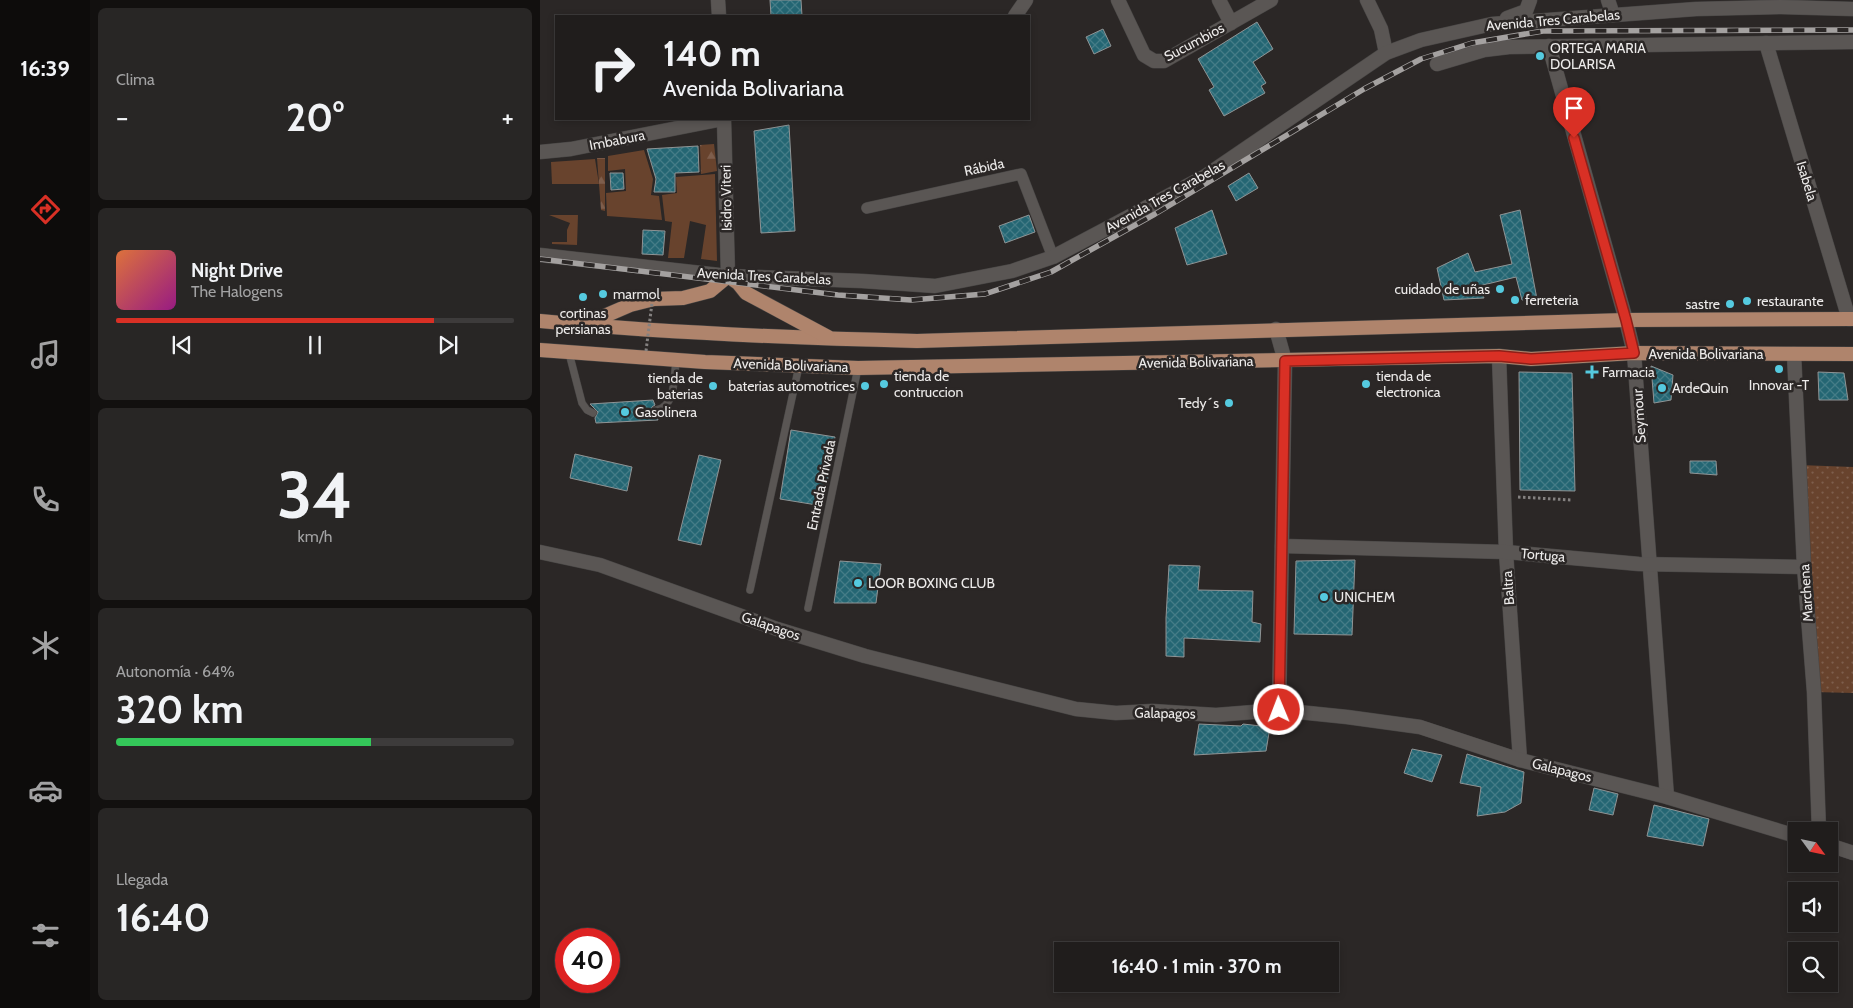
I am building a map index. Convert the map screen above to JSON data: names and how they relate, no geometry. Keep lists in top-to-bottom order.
{
  "streets": {
    "main road": ["Avenida Bolivariana"],
    "street": [
      "Avenida Tres Carabelas",
      "Sucumbios",
      "Imbabura",
      "Rábida",
      "Isabela",
      "Isidro Viteri",
      "Seymour",
      "Tortuga",
      "Baltra",
      "Marchena",
      "Galapagos"
    ],
    "lane": ["Entrada Privada"]
  },
  "crossings": [
    ["Avenida Tres Carabelas", "Rábida"],
    ["Avenida Tres Carabelas", "Isidro Viteri"],
    ["Isabela", "Avenida Bolivariana"],
    ["Avenida Bolivariana", "Seymour"],
    ["Avenida Bolivariana", "Entrada Privada"],
    ["Avenida Bolivariana", "Baltra"],
    ["Avenida Bolivariana", "Marchena"],
    ["Seymour", "Tortuga"],
    ["Seymour", "Galapagos"],
    ["Tortuga", "Baltra"],
    ["Tortuga", "Marchena"],
    ["Baltra", "Galapagos"]
  ],
  "places": {
    "other": [
      "ORTEGA MARIA DOLARISA",
      "cuidado de uñas",
      "marmol",
      "cortinas persianas",
      "ferreteria",
      "restaurante",
      "sastre",
      "Innovar -T",
      "tienda de contruccion",
      "tienda de electronica",
      "tienda de baterias",
      "baterias automotrices",
      "ArdeQuin",
      "Tedy´s",
      "Gasolinera",
      "LOOR BOXING CLUB",
      "UNICHEM"
    ],
    "health": ["Farmacia"]
  },
  "north": "bottom right",
  "page": {
    "tabs": "16:39",
    "tile": [
      "Clima",
      ["34", "km/h"],
      ["Autonomía · 64%", "320 km"],
      ["Llegada", "16:40"]
    ],
    "turn": ["140 m", "Avenida Bolivariana"],
    "heat": ["−", "20°", "+"],
    "song": ["Night Drive", "The Halogens"],
    "limit": "40",
    "trip": "16:40 · 1 min · 370 m"
  }
}
